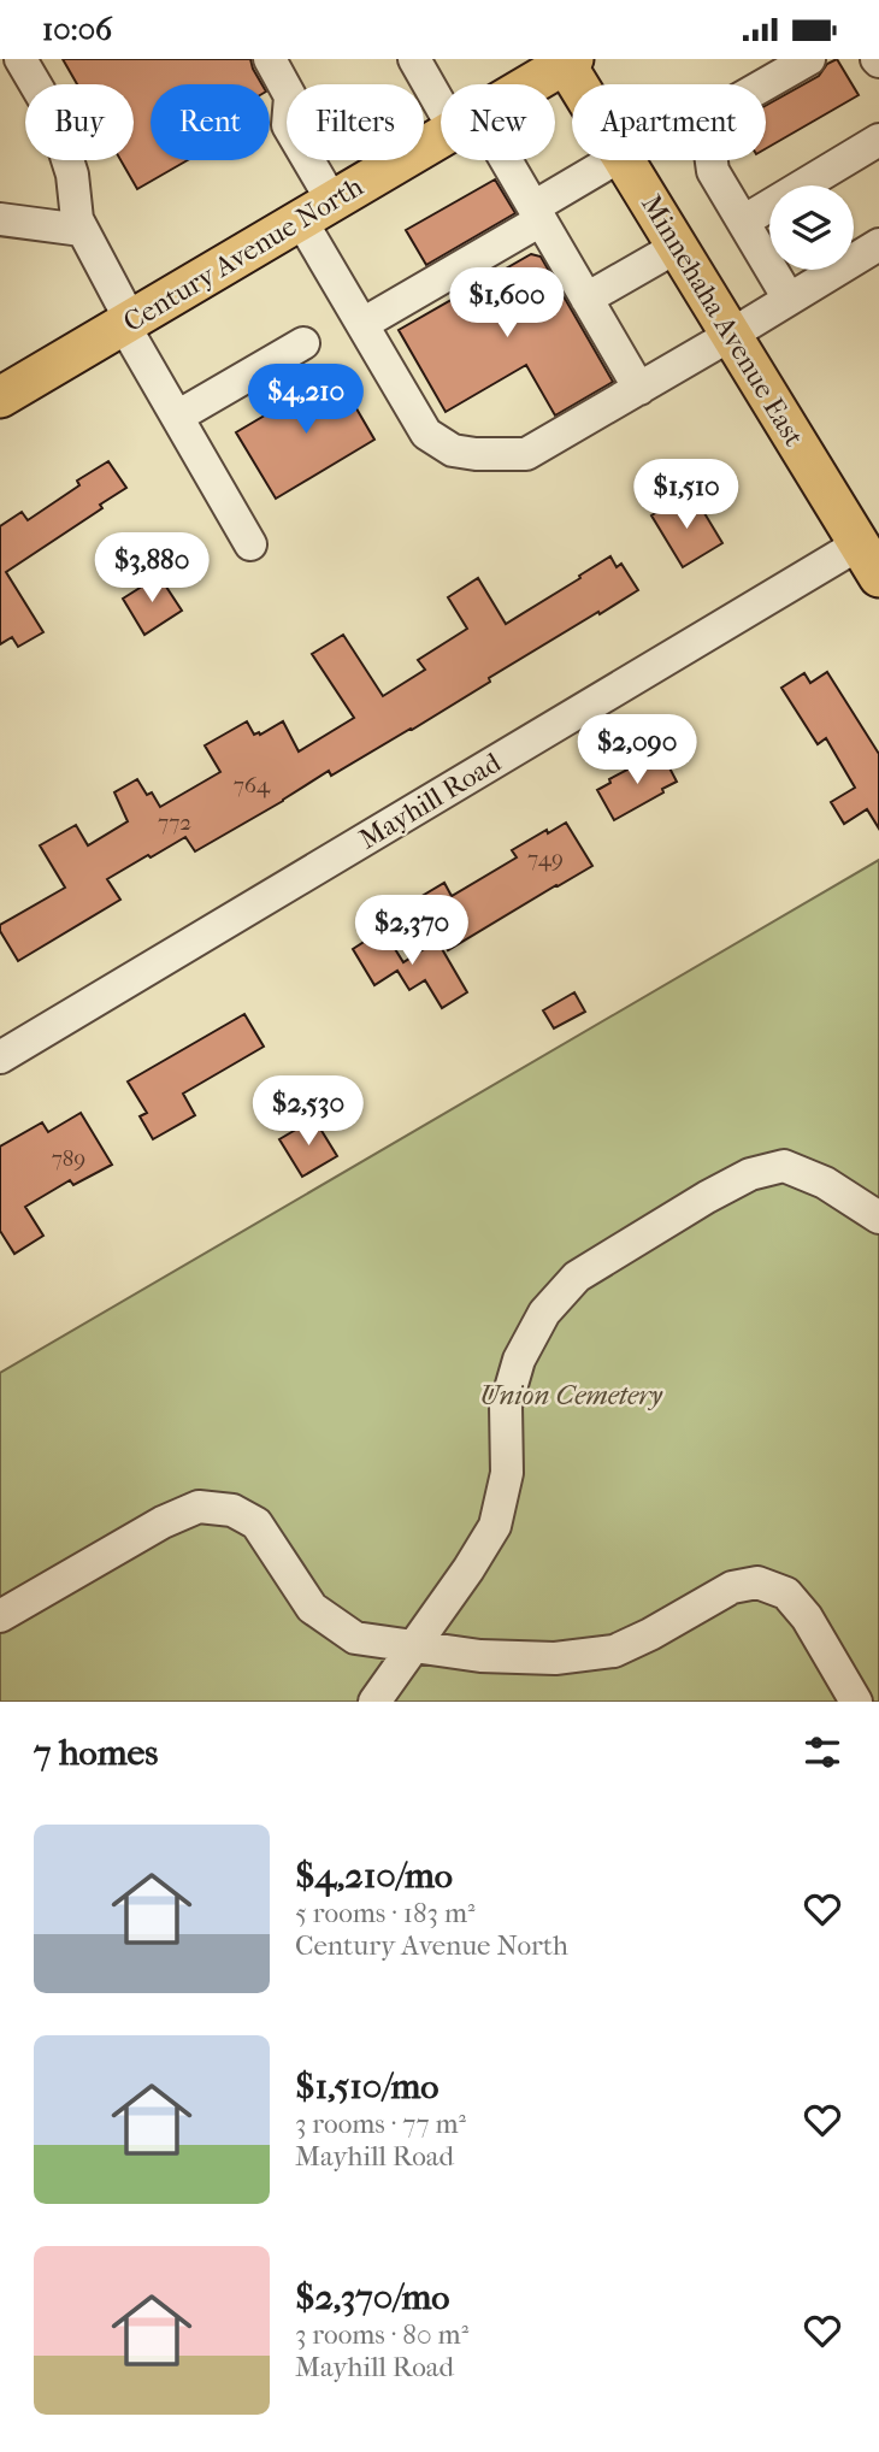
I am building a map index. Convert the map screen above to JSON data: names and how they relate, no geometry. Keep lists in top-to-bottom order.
{
  "streets": {
    "main road": ["Century Avenue North", "Minnehaha Avenue East"],
    "street": ["Mayhill Road"]
  },
  "crossings": [
    ["Century Avenue North", "Minnehaha Avenue East"],
    ["Minnehaha Avenue East", "Mayhill Road"]
  ],
  "parks": ["Union Cemetery"],
  "house_numbers": [
    "764",
    "772",
    "749",
    "789"
  ],
  "page": {
    "status": "10:06",
    "chip": [
      "Buy",
      "Rent",
      "Filters",
      "New",
      "Apartment"
    ],
    "price": [
      "$1,600",
      "$4,210",
      "$1,510",
      "$3,880",
      "$2,090",
      "$2,370",
      "$2,530"
    ],
    "heading": "7 homes",
    "list": [
      {
        "name": "$4,210/mo",
        "note": "5 rooms · 183 m² · Century Avenue North"
      },
      {
        "name": "$1,510/mo",
        "note": "3 rooms · 77 m² · Mayhill Road"
      },
      {
        "name": "$2,370/mo",
        "note": "3 rooms · 80 m² · Mayhill Road"
      }
    ]
  }
}
